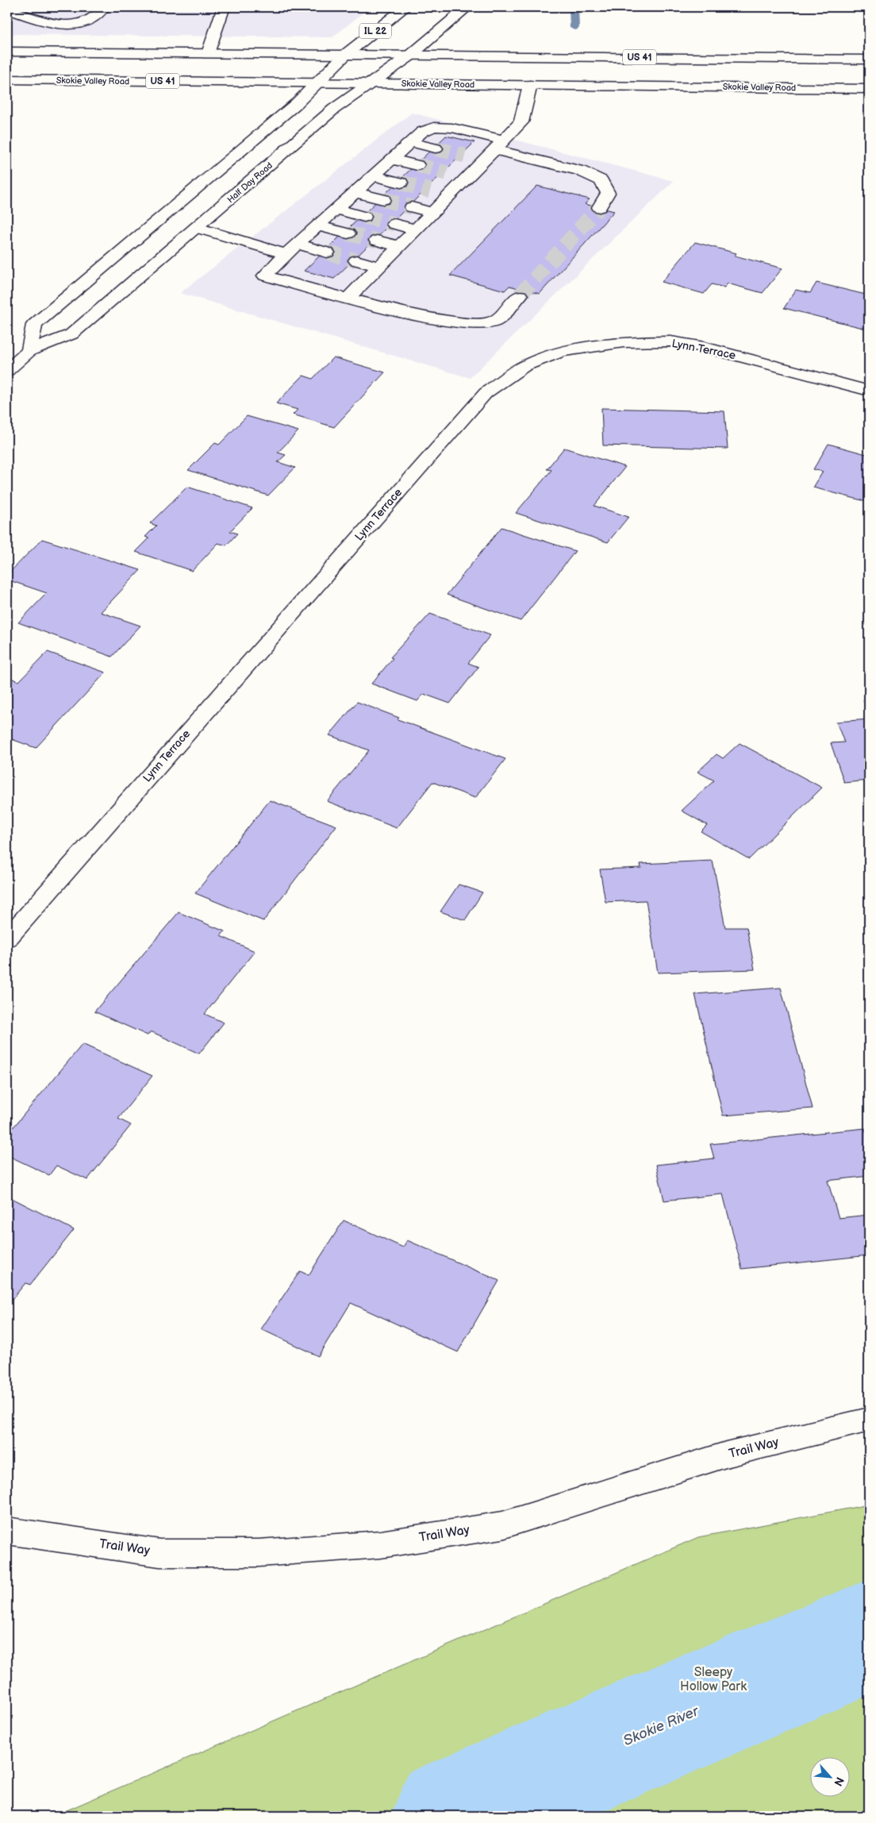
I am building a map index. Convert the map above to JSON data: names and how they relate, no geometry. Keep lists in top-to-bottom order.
{
  "streets": {
    "main road": [
      "IL 22",
      "US 41",
      "Skokie Valley Road",
      "Half Day Road",
      "Lynn Terrace",
      "Trail Way"
    ]
  },
  "crossings": [
    ["IL 22", "US 41"],
    ["IL 22", "Skokie Valley Road"],
    ["US 41", "Half Day Road"],
    ["Skokie Valley Road", "Half Day Road"]
  ],
  "water": ["Skokie River"],
  "parks": ["Sleepy Hollow Park"],
  "north": "bottom right"
}
